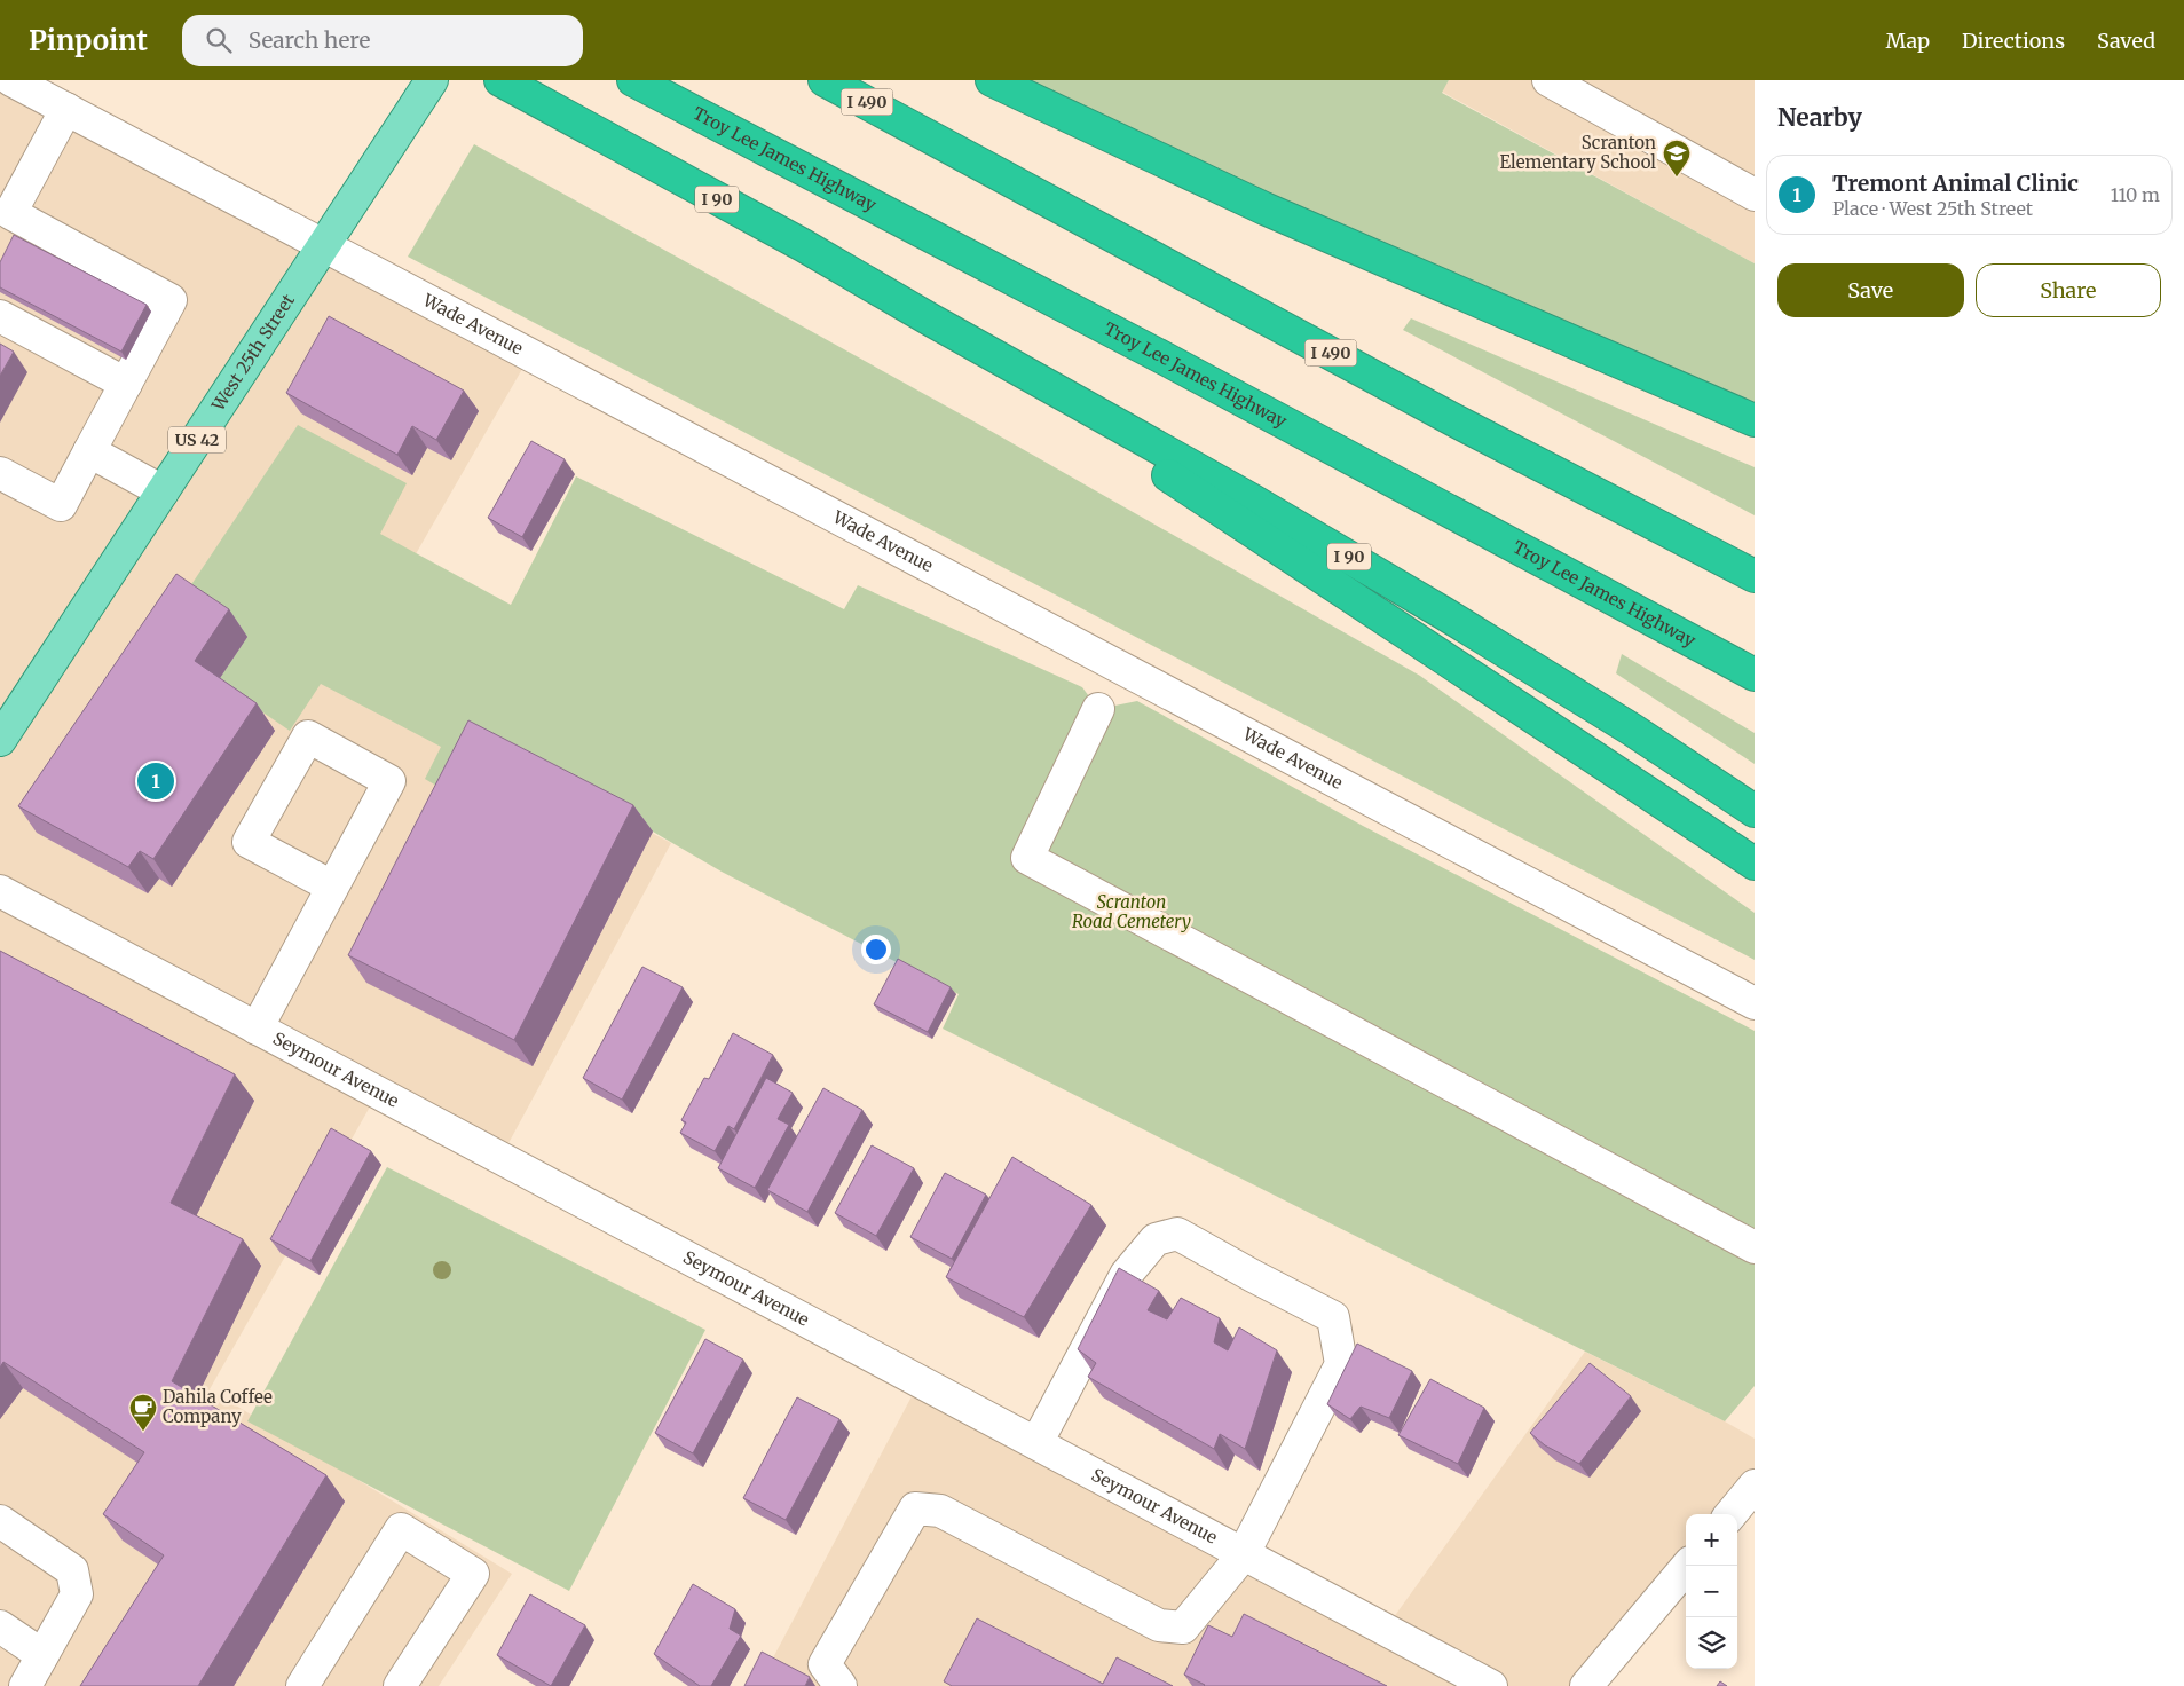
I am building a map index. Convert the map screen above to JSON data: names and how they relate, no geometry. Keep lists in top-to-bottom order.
{
  "streets": {
    "highway": ["I 490", "Troy Lee James Highway", "I 90"],
    "main road": ["West 25th Street", "US 42"],
    "street": ["Wade Avenue", "Seymour Avenue"]
  },
  "crossings": [
    ["Wade Avenue", "West 25th Street"]
  ],
  "parks": ["Scranton Road Cemetery"],
  "places": {
    "school or university": ["Scranton Elementary School"],
    "cafe": ["Dahila Coffee Company"]
  },
  "page": {
    "header": "Pinpoint",
    "search": "Search here",
    "nav": ["Map", "Directions", "Saved"],
    "heading": "Nearby",
    "list": [
      {
        "mark": "1",
        "name": "Tremont Animal Clinic",
        "note": "Place · West 25th Street",
        "value": "110 m"
      }
    ],
    "buttons": ["Save", "Share"],
    "pins": "1",
    "map_buttons": ["+", "−"]
  }
}
